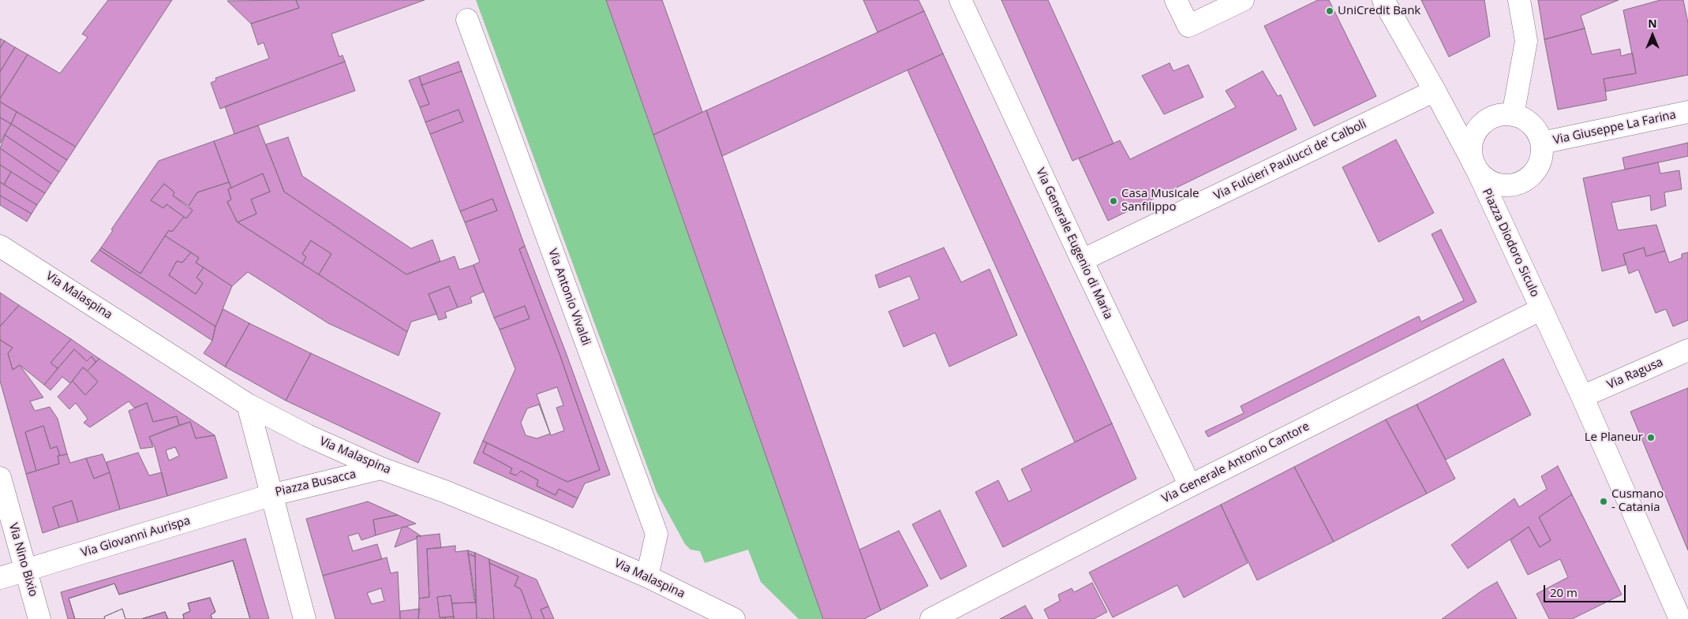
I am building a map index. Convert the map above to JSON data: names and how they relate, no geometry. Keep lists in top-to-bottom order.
{
  "streets": {
    "street": [
      "Via Giuseppe La Farina",
      "Via Fulcieri Paulucci de' Calboli",
      "Piazza Diodoro Siculo",
      "Via Generale Eugenio di Maria",
      "Via Malaspina",
      "Via Antonio Vivaldi",
      "Via Ragusa",
      "Via Generale Antonio Cantore",
      "Piazza Busacca",
      "Via Giovanni Aurispa",
      "Via Nino Bixio"
    ]
  },
  "crossings": [
    ["Via Giuseppe La Farina", "Piazza Diodoro Siculo"],
    ["Via Fulcieri Paulucci de' Calboli", "Piazza Diodoro Siculo"],
    ["Via Fulcieri Paulucci de' Calboli", "Via Generale Eugenio di Maria"],
    ["Piazza Diodoro Siculo", "Via Ragusa"],
    ["Piazza Diodoro Siculo", "Via Generale Antonio Cantore"],
    ["Via Generale Eugenio di Maria", "Via Generale Antonio Cantore"],
    ["Via Malaspina", "Via Antonio Vivaldi"],
    ["Via Malaspina", "Piazza Busacca"],
    ["Piazza Busacca", "Via Giovanni Aurispa"],
    ["Via Giovanni Aurispa", "Via Nino Bixio"]
  ],
  "places": [
    "UniCredit Bank",
    "Casa Musicale Sanfilippo",
    "Le Planeur",
    "Cusmano - Catania"
  ],
  "scale_bar": "20 m",
  "north": "top"
}
